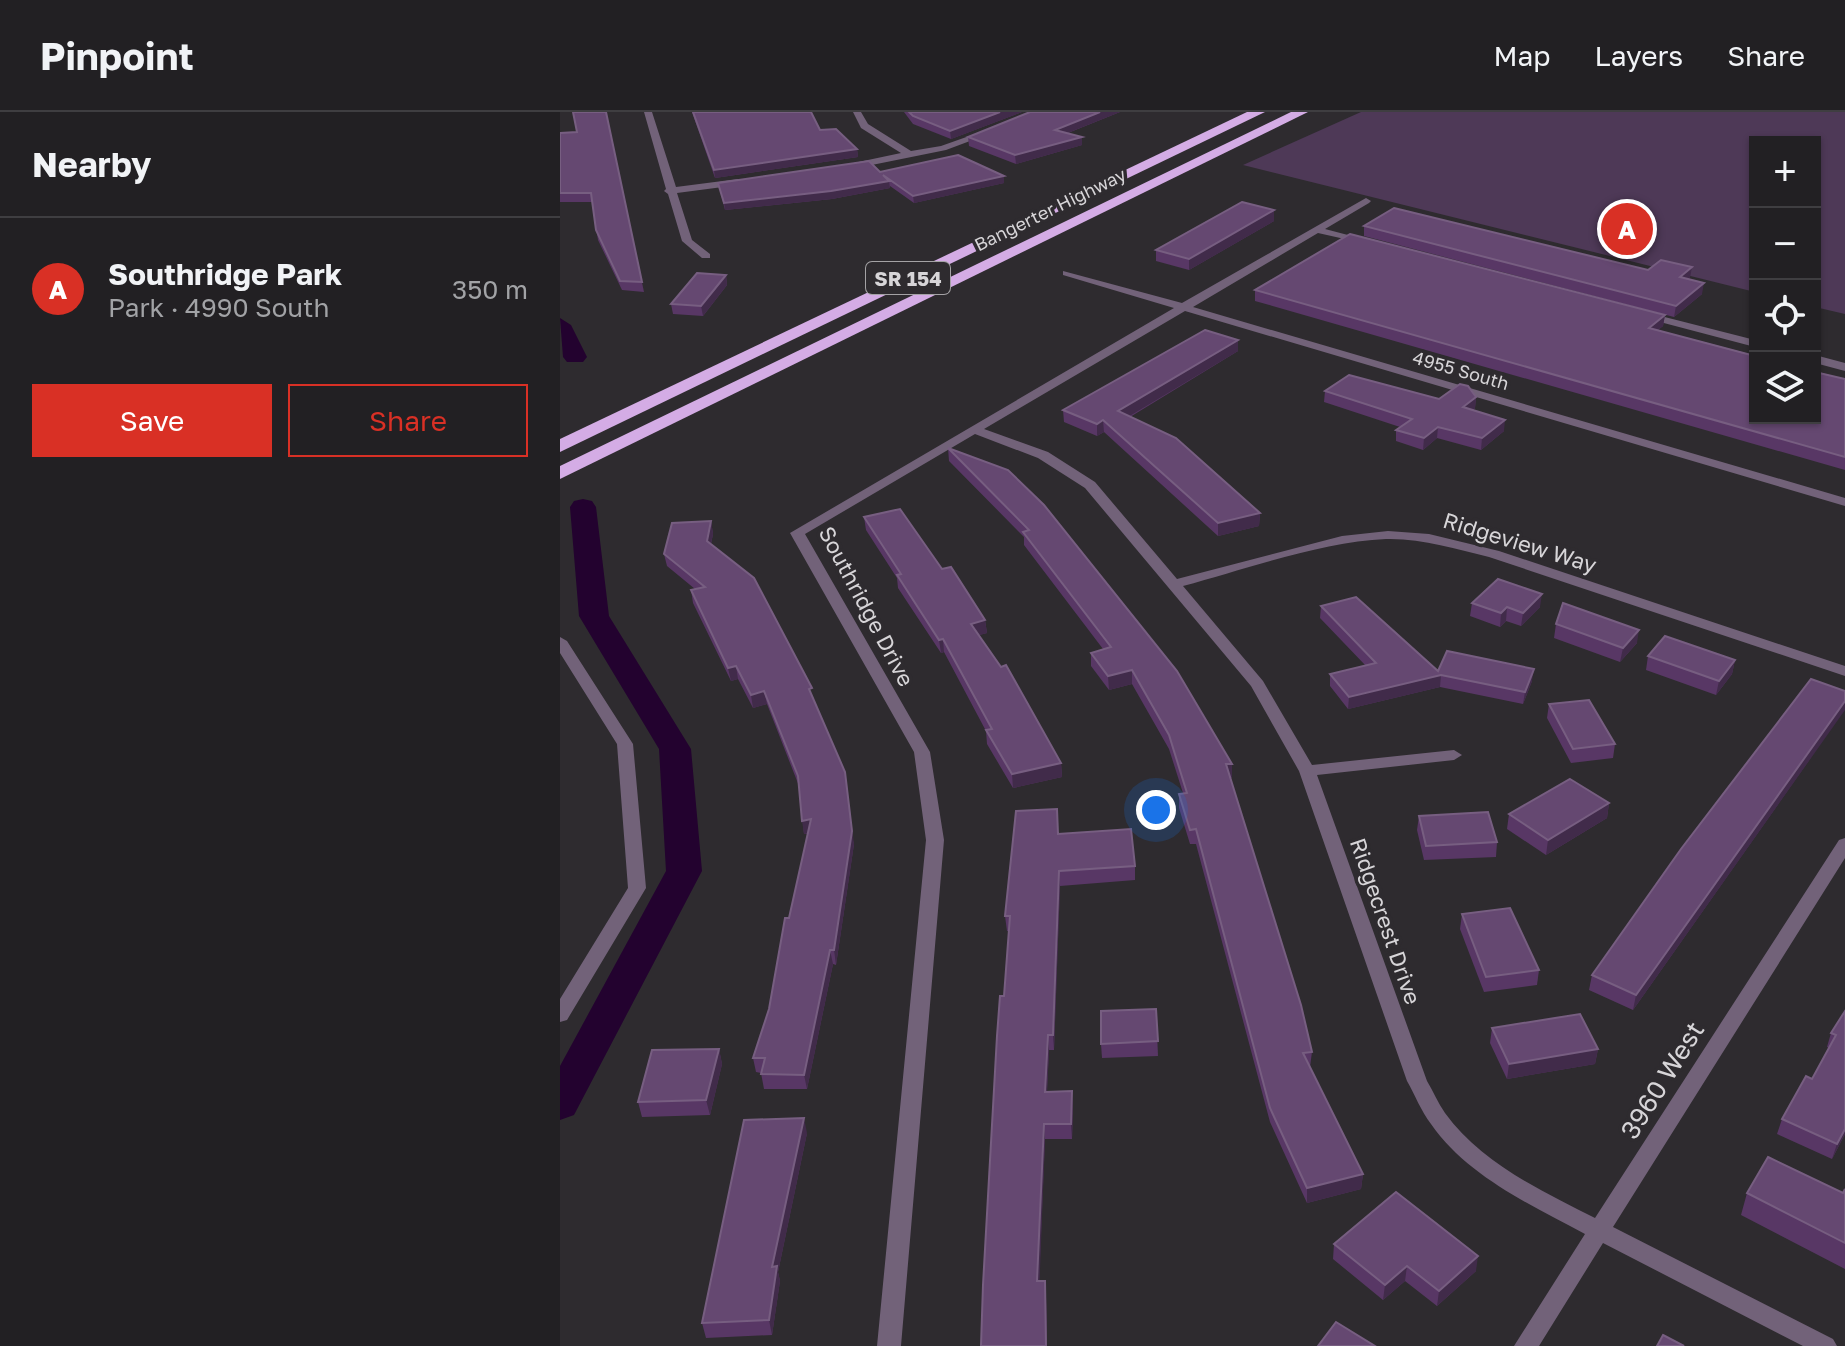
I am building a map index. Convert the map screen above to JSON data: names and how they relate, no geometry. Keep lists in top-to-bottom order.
{
  "streets": {
    "highway": ["Bangerter Highway", "SR 154"],
    "street": [
      "4955 South",
      "Ridgeview Way",
      "Southridge Drive",
      "Ridgecrest Drive",
      "3960 West"
    ]
  },
  "crossings": [
    ["4955 South", "Southridge Drive"],
    ["Ridgeview Way", "Ridgecrest Drive"],
    ["Southridge Drive", "Ridgecrest Drive"],
    ["Ridgecrest Drive", "3960 West"]
  ],
  "page": {
    "header": "Pinpoint",
    "nav": ["Map", "Layers", "Share"],
    "heading": "Nearby",
    "map_buttons": ["+", "−"],
    "pins": "A",
    "list": [
      {
        "mark": "A",
        "name": "Southridge Park",
        "note": "Park · 4990 South",
        "value": "350 m"
      }
    ],
    "buttons": ["Save", "Share"]
  }
}
